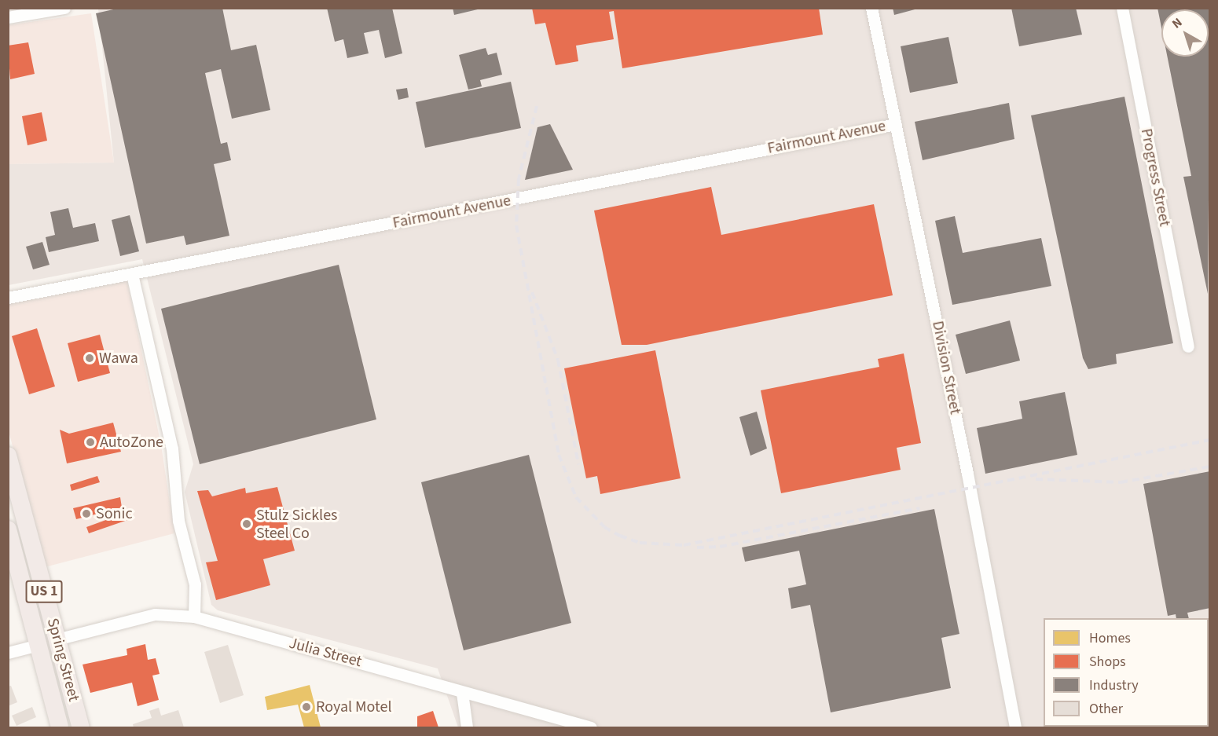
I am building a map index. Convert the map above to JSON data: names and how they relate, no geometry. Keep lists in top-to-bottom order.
{
  "streets": {
    "highway": ["US 1", "Spring Street"],
    "street": [
      "Fairmount Avenue",
      "Progress Street",
      "Division Street",
      "Julia Street"
    ]
  },
  "crossings": [
    ["Fairmount Avenue", "Division Street"],
    ["Julia Street", "Spring Street"]
  ],
  "places": [
    "Wawa",
    "AutoZone",
    "Sonic",
    "Stulz Sickles Steel Co",
    "Royal Motel"
  ],
  "legend": [
    "Homes",
    "Shops",
    "Industry",
    "Other"
  ],
  "north": "top left"
}
